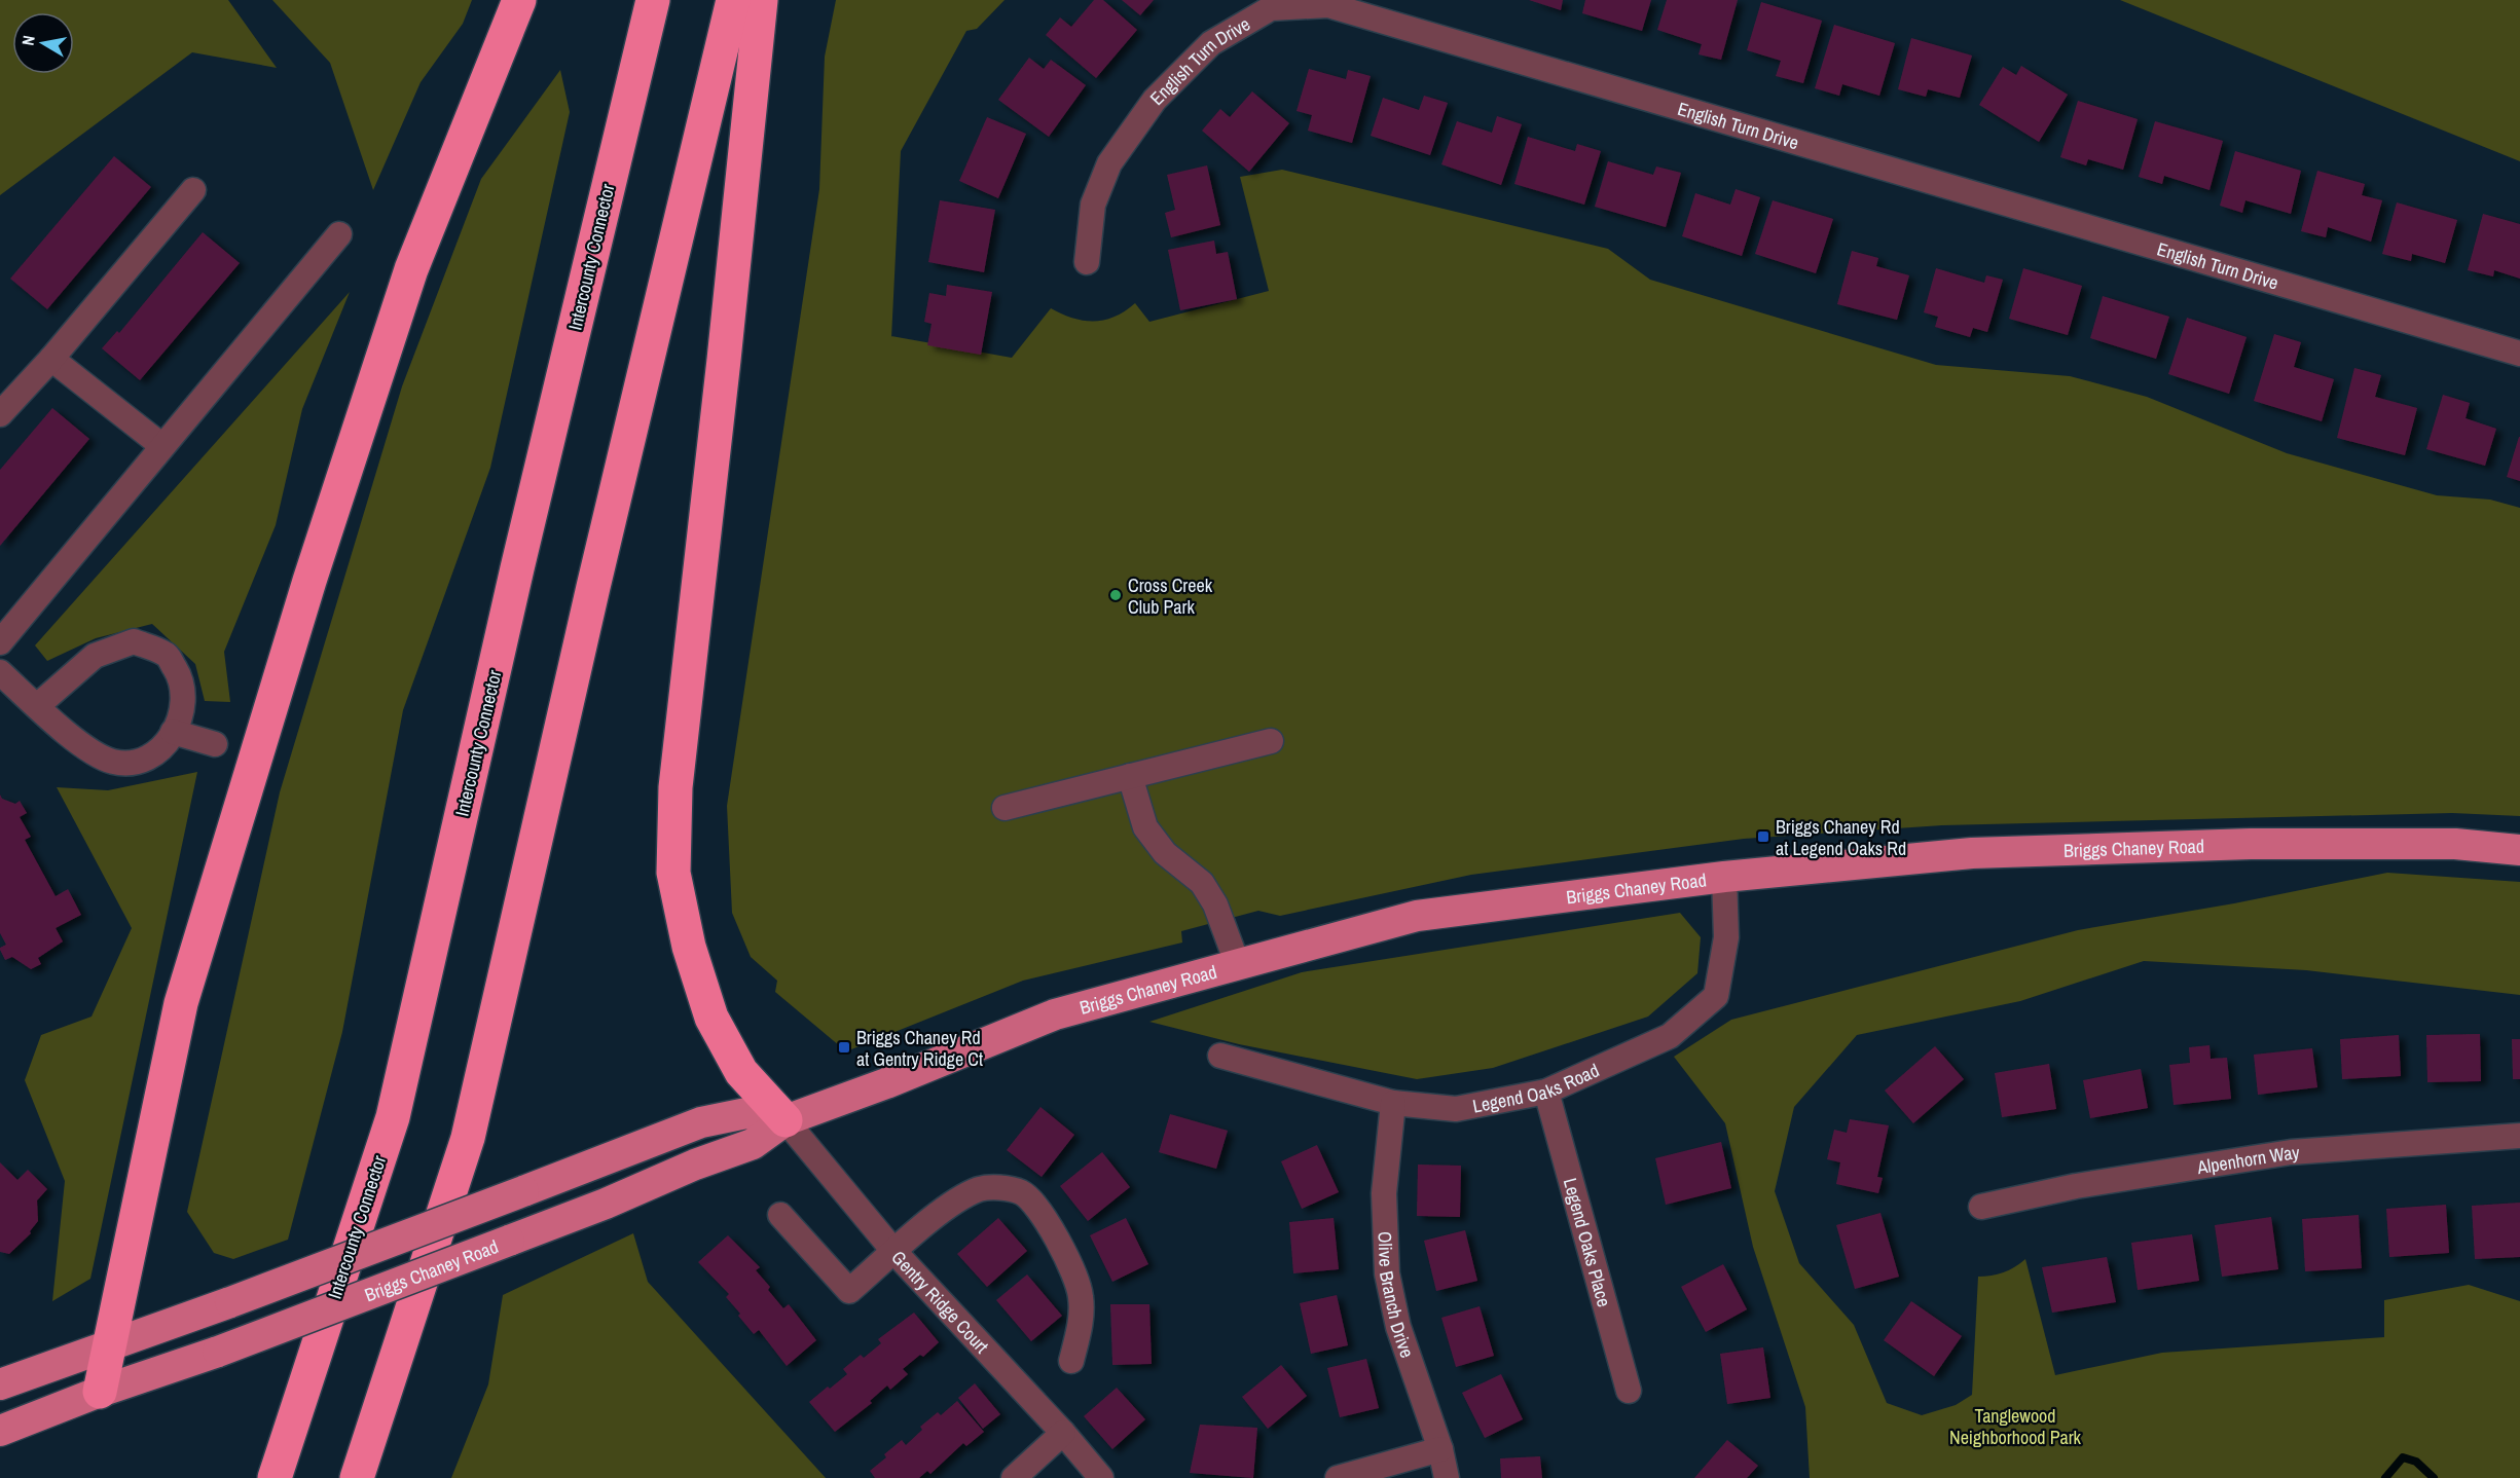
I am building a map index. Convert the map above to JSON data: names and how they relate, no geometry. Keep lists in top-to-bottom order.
{
  "streets": {
    "highway": ["Intercounty Connector"],
    "main road": ["Briggs Chaney Road"],
    "street": [
      "English Turn Drive",
      "Legend Oaks Road",
      "Alpenhorn Way",
      "Legend Oaks Place",
      "Olive Branch Drive",
      "Gentry Ridge Court"
    ]
  },
  "crossings": [
    ["Briggs Chaney Road", "Legend Oaks Road"],
    ["Briggs Chaney Road", "Gentry Ridge Court"],
    ["Legend Oaks Road", "Legend Oaks Place"],
    ["Legend Oaks Road", "Olive Branch Drive"]
  ],
  "parks": ["Tanglewood Neighborhood Park"],
  "places": {
    "other": ["Cross Creek Club Park"],
    "transit": ["Briggs Chaney Rd at Legend Oaks Rd", "Briggs Chaney Rd at Gentry Ridge Ct"]
  },
  "north": "left"
}
